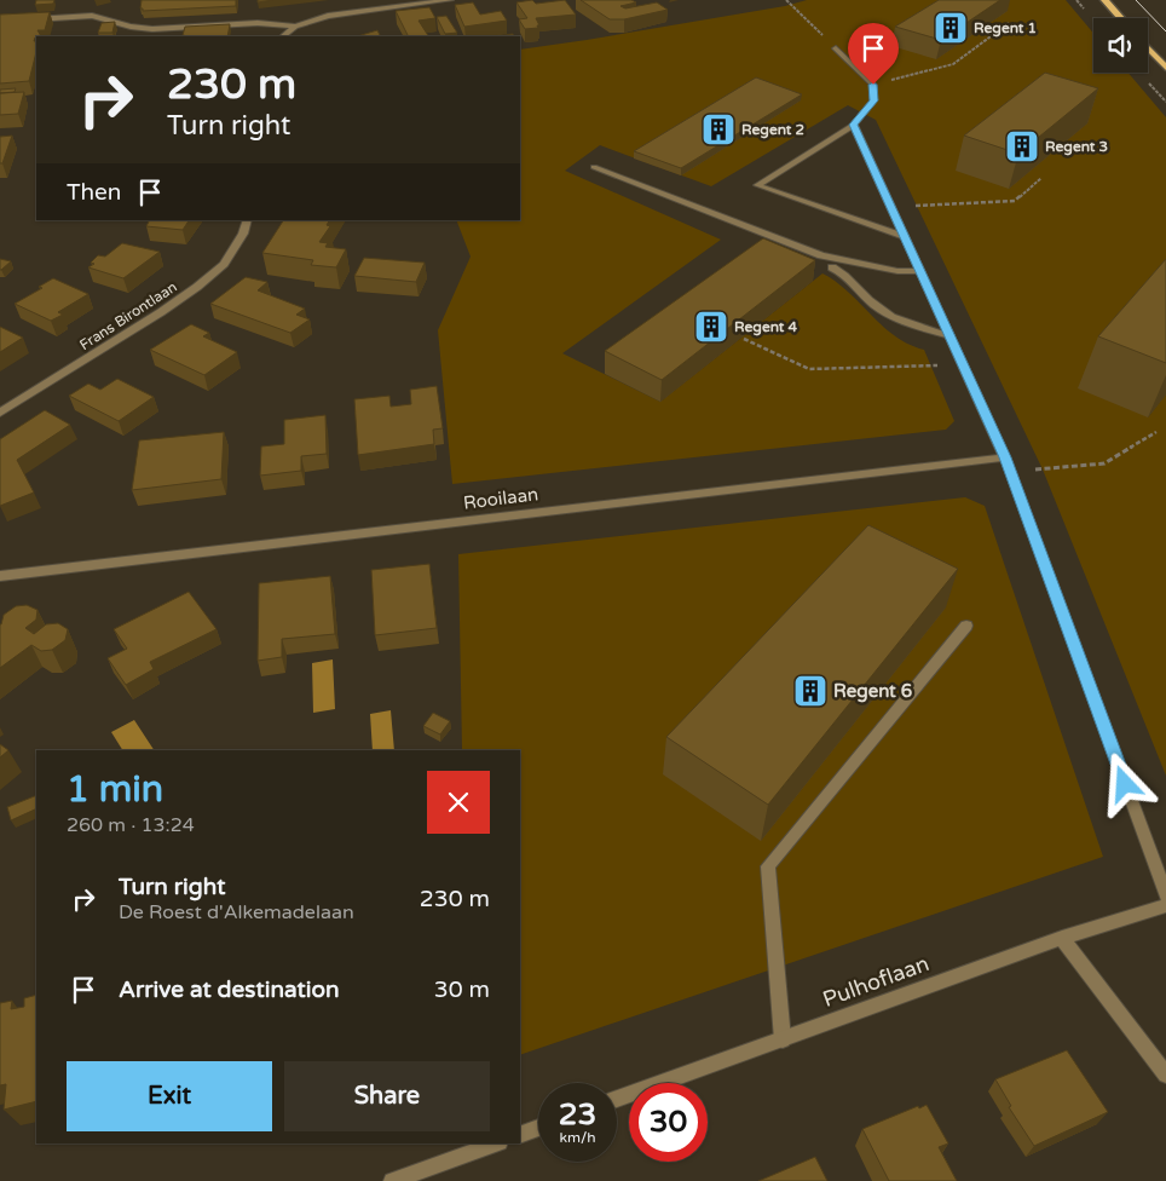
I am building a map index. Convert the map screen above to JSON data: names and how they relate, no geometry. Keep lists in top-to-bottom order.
{
  "streets": {
    "street": ["Frans Birontlaan", "Rooilaan", "Pulhoflaan"]
  },
  "places": {
    "building": [
      "Regent 1",
      "Regent 2",
      "Regent 3",
      "Regent 4",
      "Regent 6"
    ]
  },
  "page": {
    "turn": ["230 m", "Turn right"],
    "then": "Then",
    "heading": ["1 min", "260 m · 13:24"],
    "list": [
      {
        "name": "Turn right",
        "note": "De Roest d'Alkemadelaan",
        "value": "230 m"
      },
      {
        "name": "Arrive at destination",
        "value": "30 m"
      }
    ],
    "buttons": ["Exit", "Share"],
    "speed": "23 km/h",
    "limit": "30"
  }
}
